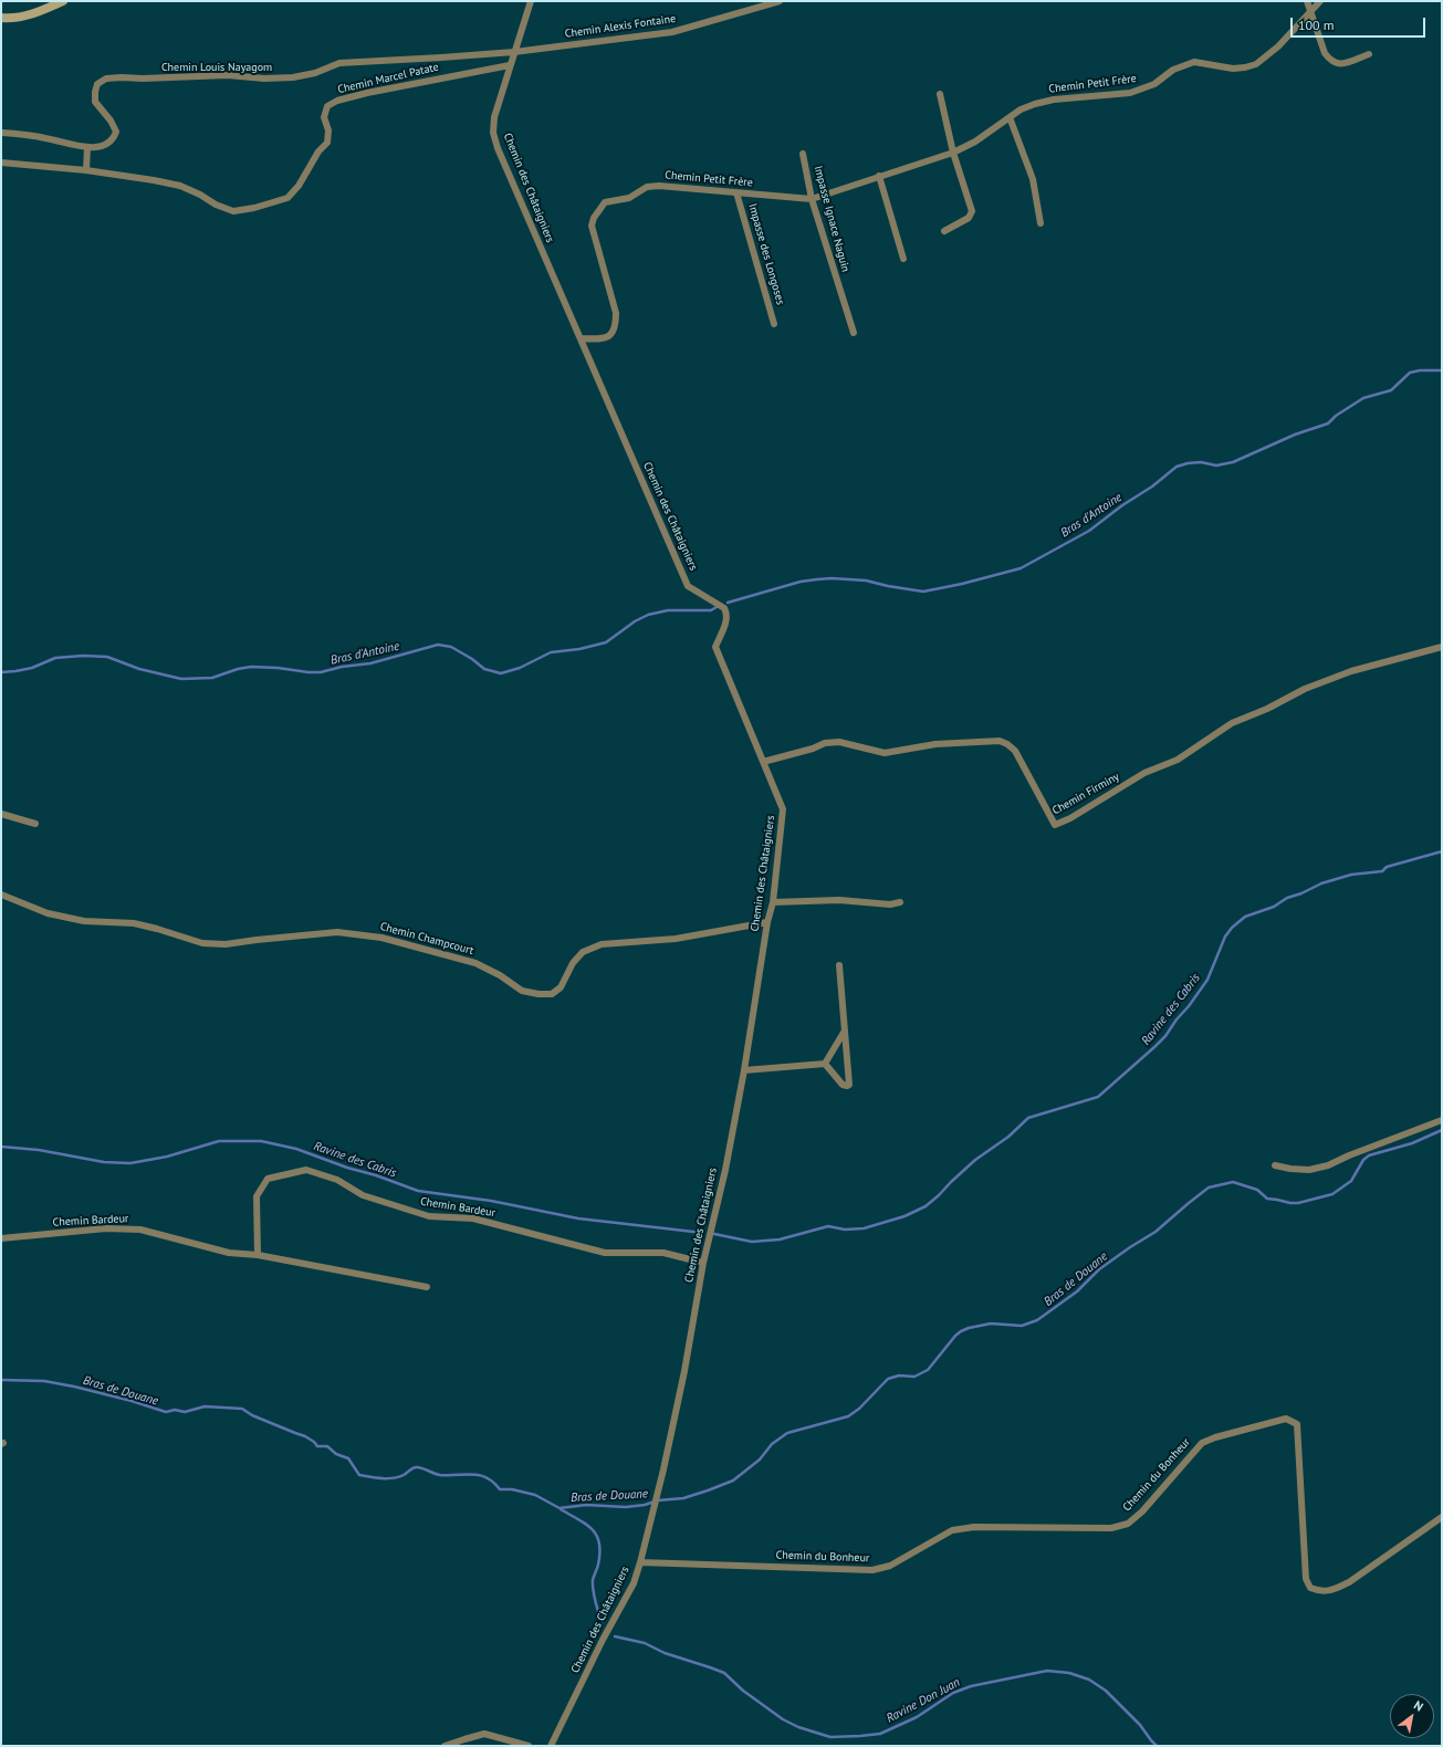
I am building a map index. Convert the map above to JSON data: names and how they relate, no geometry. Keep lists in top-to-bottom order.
{
  "streets": {
    "street": [
      "Chemin Alexis Fontaine",
      "Chemin Louis Nayagom",
      "Chemin Marcel Patate",
      "Chemin Petit Frère",
      "Chemin des Châtaigniers",
      "Impasse Ignace Naguin",
      "Impasse des Longoses",
      "Chemin Firminy",
      "Chemin Champcourt",
      "Chemin Bardeur",
      "Chemin du Bonheur"
    ]
  },
  "crossings": [
    ["Chemin Alexis Fontaine", "Chemin Louis Nayagom"],
    ["Chemin Alexis Fontaine", "Chemin des Châtaigniers"],
    ["Chemin Louis Nayagom", "Chemin des Châtaigniers"],
    ["Chemin Marcel Patate", "Chemin des Châtaigniers"],
    ["Chemin Petit Frère", "Chemin des Châtaigniers"],
    ["Chemin Petit Frère", "Impasse Ignace Naguin"],
    ["Chemin Petit Frère", "Impasse des Longoses"],
    ["Chemin des Châtaigniers", "Chemin Firminy"],
    ["Chemin des Châtaigniers", "Chemin Champcourt"],
    ["Chemin des Châtaigniers", "Chemin Bardeur"],
    ["Chemin des Châtaigniers", "Chemin du Bonheur"]
  ],
  "water": [
    "Bras d'Antoine",
    "Ravine des Cabris",
    "Bras de Douane",
    "Ravine Don Juan"
  ],
  "scale_bar": "100 m",
  "north": "top right"
}
